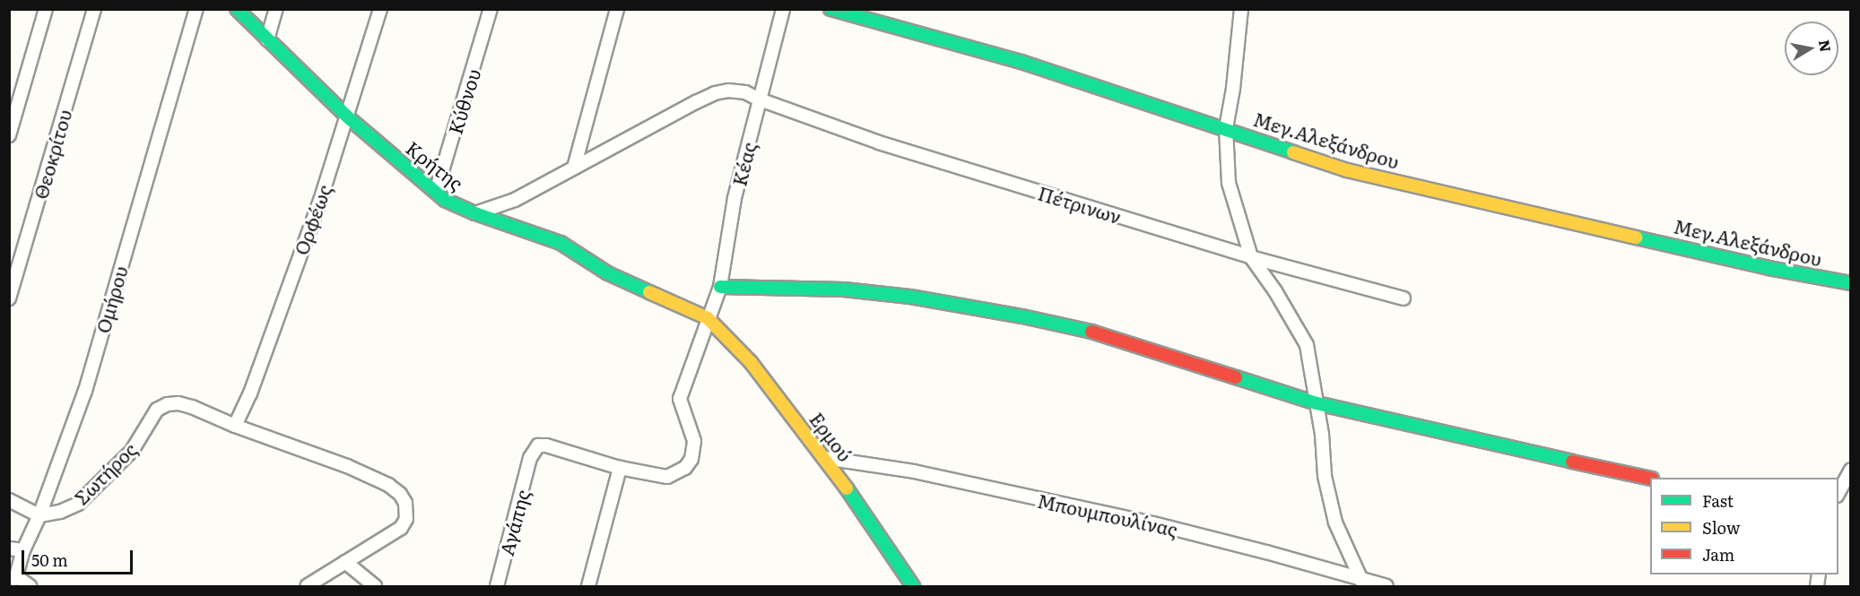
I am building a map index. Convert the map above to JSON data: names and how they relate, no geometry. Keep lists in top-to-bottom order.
{
  "streets": {
    "street": [
      "Κύθνου",
      "Μεγ.Αλεξάνδρου",
      "Θεοκρίτου",
      "Κέας",
      "Κρήτης",
      "Πέτρινων",
      "Ορφέως",
      "Ομήρου",
      "Ερμού",
      "Σωτήρος",
      "Μπουμπουλίνας",
      "Αγάπης"
    ]
  },
  "crossings": [
    ["Κύθνου", "Κρήτης"],
    ["Κέας", "Κρήτης"],
    ["Κέας", "Πέτρινων"],
    ["Κέας", "Ερμού"],
    ["Κέας", "Αγάπης"],
    ["Κρήτης", "Πέτρινων"],
    ["Κρήτης", "Ορφέως"],
    ["Κρήτης", "Ερμού"],
    ["Ορφέως", "Σωτήρος"],
    ["Ομήρου", "Σωτήρος"],
    ["Ερμού", "Μπουμπουλίνας"]
  ],
  "legend": ["Fast", "Slow", "Jam"],
  "scale_bar": "50 m",
  "north": "right"
}
